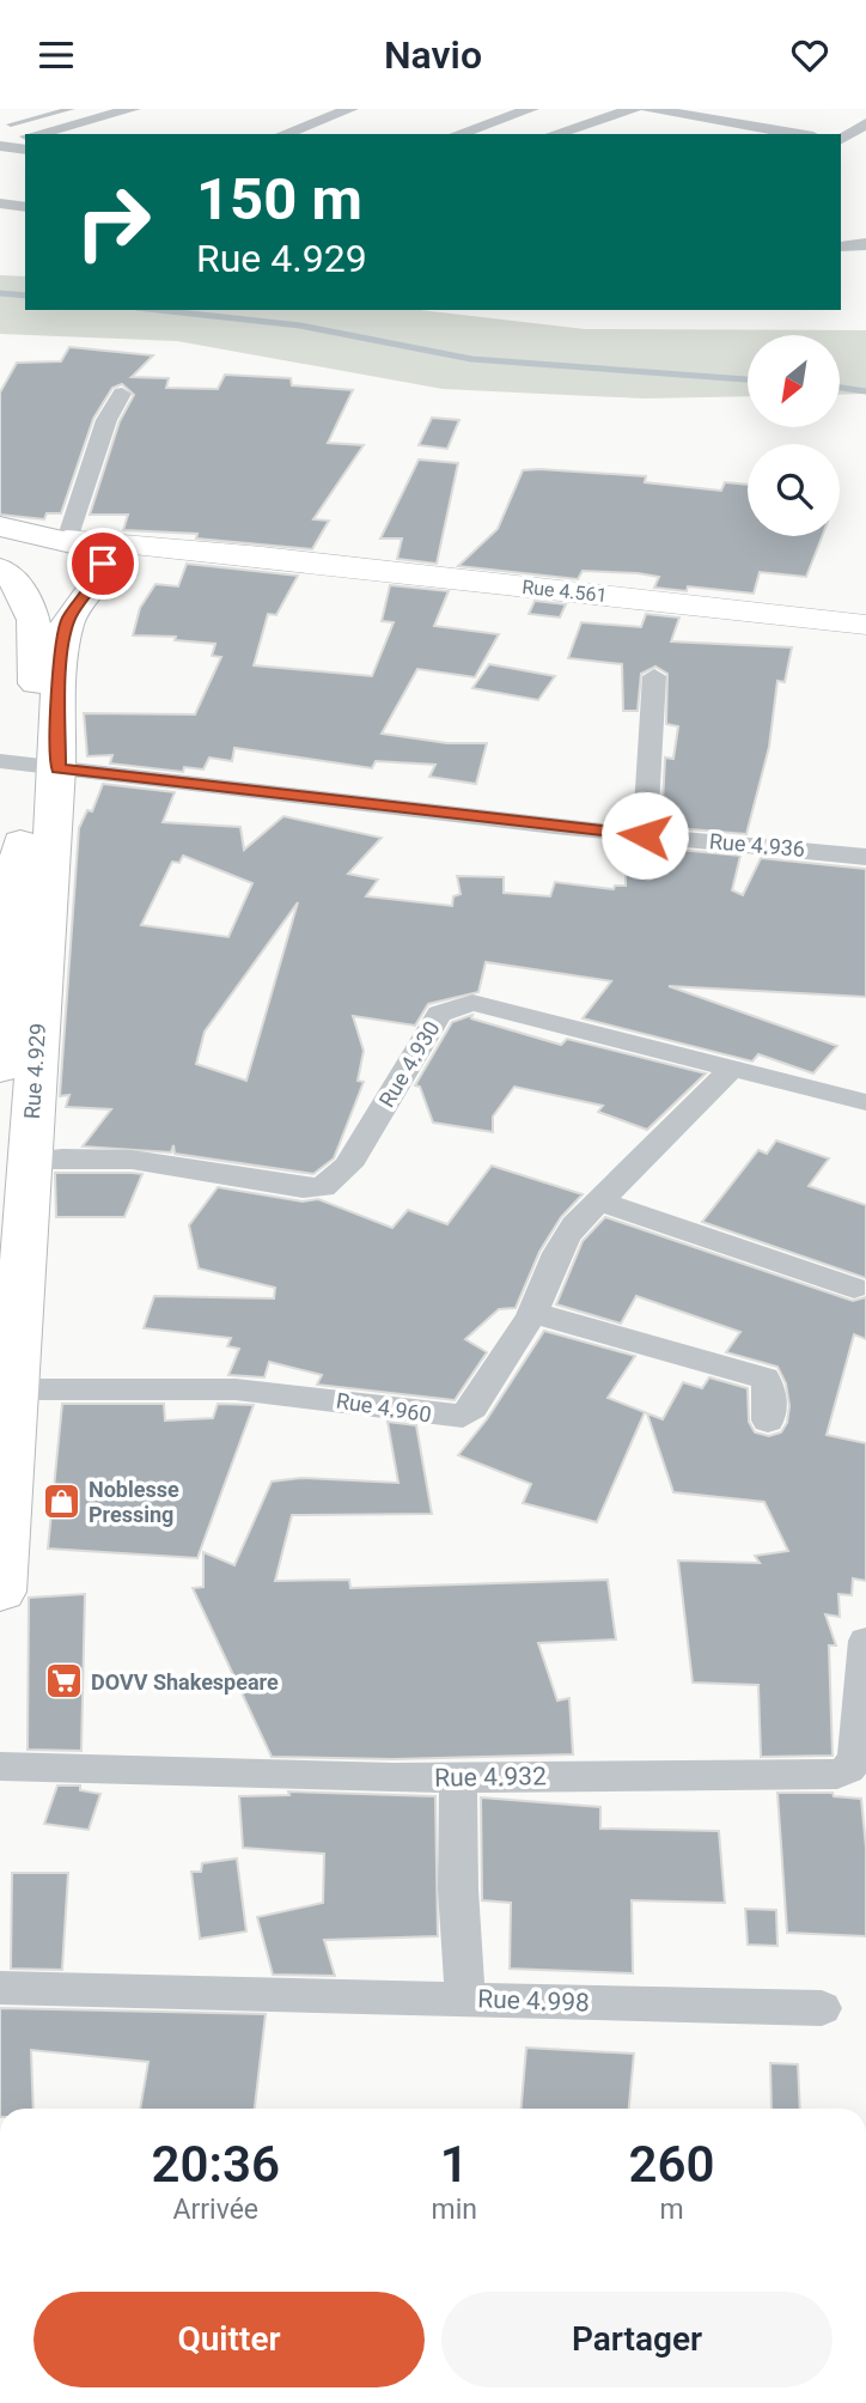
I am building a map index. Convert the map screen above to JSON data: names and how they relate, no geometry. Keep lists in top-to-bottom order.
{
  "streets": {
    "main road": ["Rue 4.561", "Rue 4.929"],
    "street": [
      "Rue 4.936",
      "Rue 4.930",
      "Rue 4.960",
      "Rue 4.932",
      "Rue 4.998"
    ]
  },
  "crossings": [
    ["Rue 4.561", "Rue 4.929"],
    ["Rue 4.936", "Rue 4.929"],
    ["Rue 4.930", "Rue 4.929"],
    ["Rue 4.930", "Rue 4.960"],
    ["Rue 4.929", "Rue 4.960"],
    ["Rue 4.932", "Rue 4.998"]
  ],
  "places": {
    "shop": ["Noblesse Pressing"],
    "supermarket": ["DOVV Shakespeare"]
  },
  "north": "bottom left",
  "page": {
    "header": "Navio",
    "turn": ["150 m", "Rue 4.929"],
    "eta": [
      "20:36",
      "Arrivée",
      "1",
      "min",
      "260",
      "m"
    ],
    "buttons": ["Quitter", "Partager"]
  }
}
